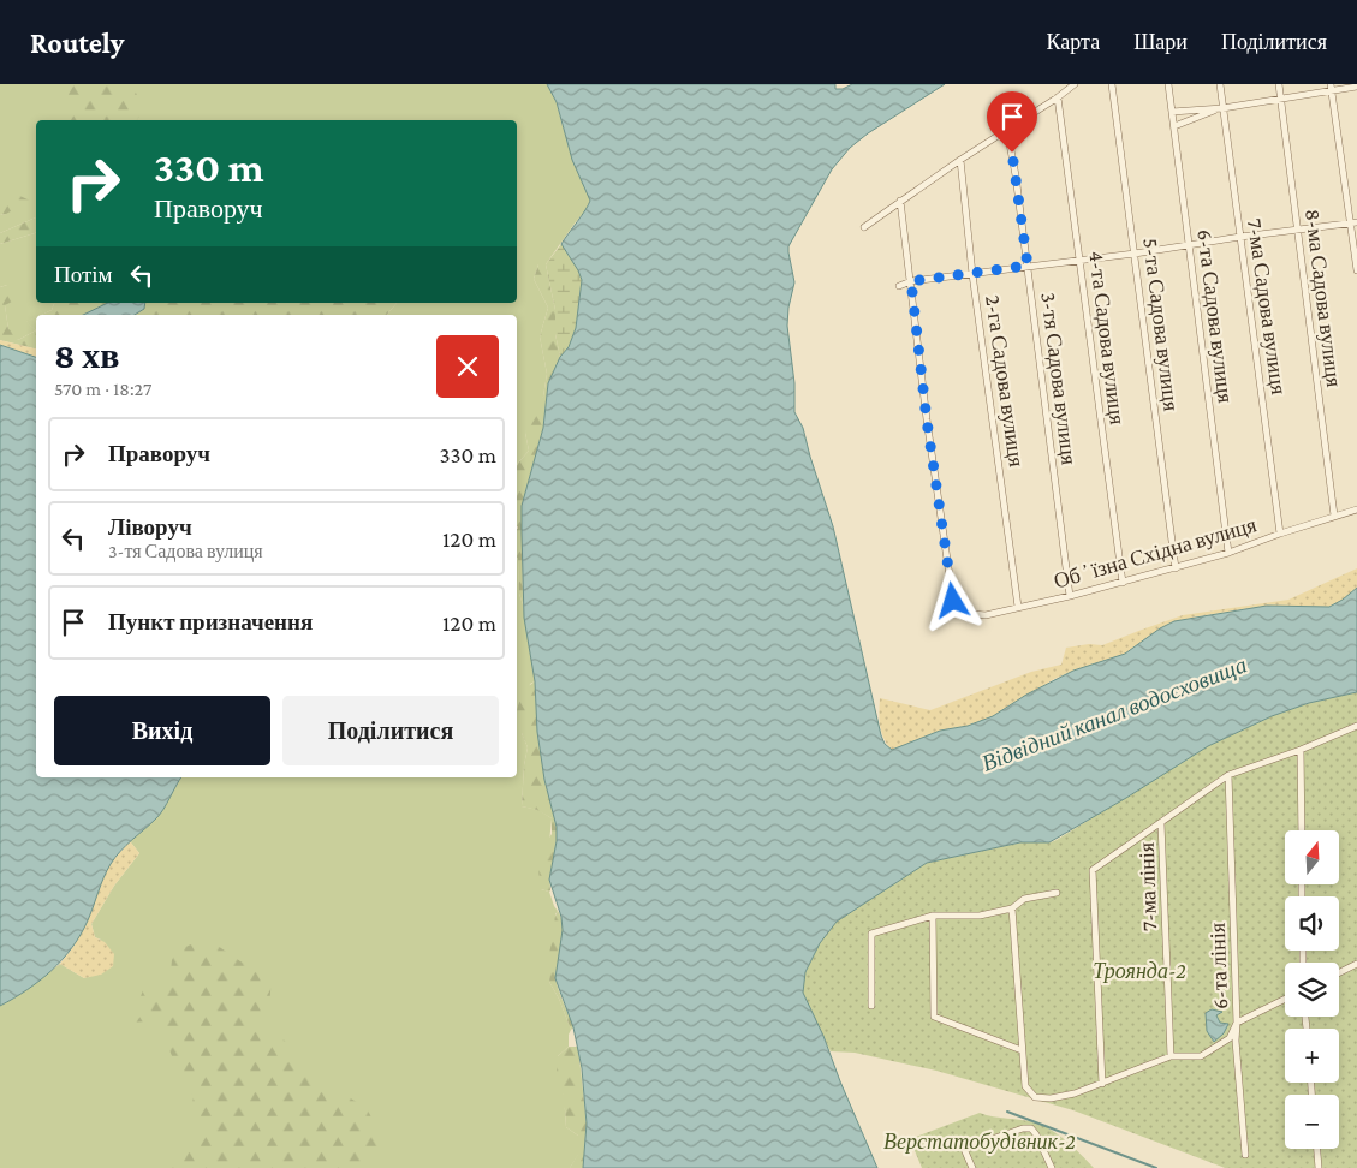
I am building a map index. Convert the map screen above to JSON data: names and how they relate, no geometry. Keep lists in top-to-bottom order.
{
  "streets": {
    "street": [
      "8-ма Садова вулиця",
      "7-ма Садова вулиця",
      "6-та Садова вулиця",
      "5-та Садова вулиця",
      "4-та Садова вулиця",
      "3-тя Садова вулиця",
      "2-га Садова вулиця",
      "Обʼїзна Східна вулиця",
      "7-ма лінія",
      "6-та лінія"
    ]
  },
  "crossings": [
    ["8-ма Садова вулиця", "Обʼїзна Східна вулиця"],
    ["7-ма Садова вулиця", "Обʼїзна Східна вулиця"],
    ["6-та Садова вулиця", "Обʼїзна Східна вулиця"],
    ["5-та Садова вулиця", "Обʼїзна Східна вулиця"],
    ["4-та Садова вулиця", "Обʼїзна Східна вулиця"],
    ["3-тя Садова вулиця", "Обʼїзна Східна вулиця"],
    ["2-га Садова вулиця", "Обʼїзна Східна вулиця"]
  ],
  "water": ["Відвідний канал водосховища"],
  "parks": ["Троянда-2", "Верстатобудівник-2"],
  "north": "top",
  "page": {
    "header": "Routely",
    "nav": ["Карта", "Шари", "Поділитися"],
    "turn": ["330 m", "Праворуч"],
    "then": "Потім",
    "heading": ["8 хв", "570 m · 18:27"],
    "list": [
      {
        "name": "Праворуч",
        "value": "330 m"
      },
      {
        "name": "Ліворуч",
        "note": "3-тя Садова вулиця",
        "value": "120 m"
      },
      {
        "name": "Пункт призначення",
        "value": "120 m"
      }
    ],
    "buttons": ["Вихід", "Поділитися"],
    "map_buttons": ["+", "−"]
  }
}
